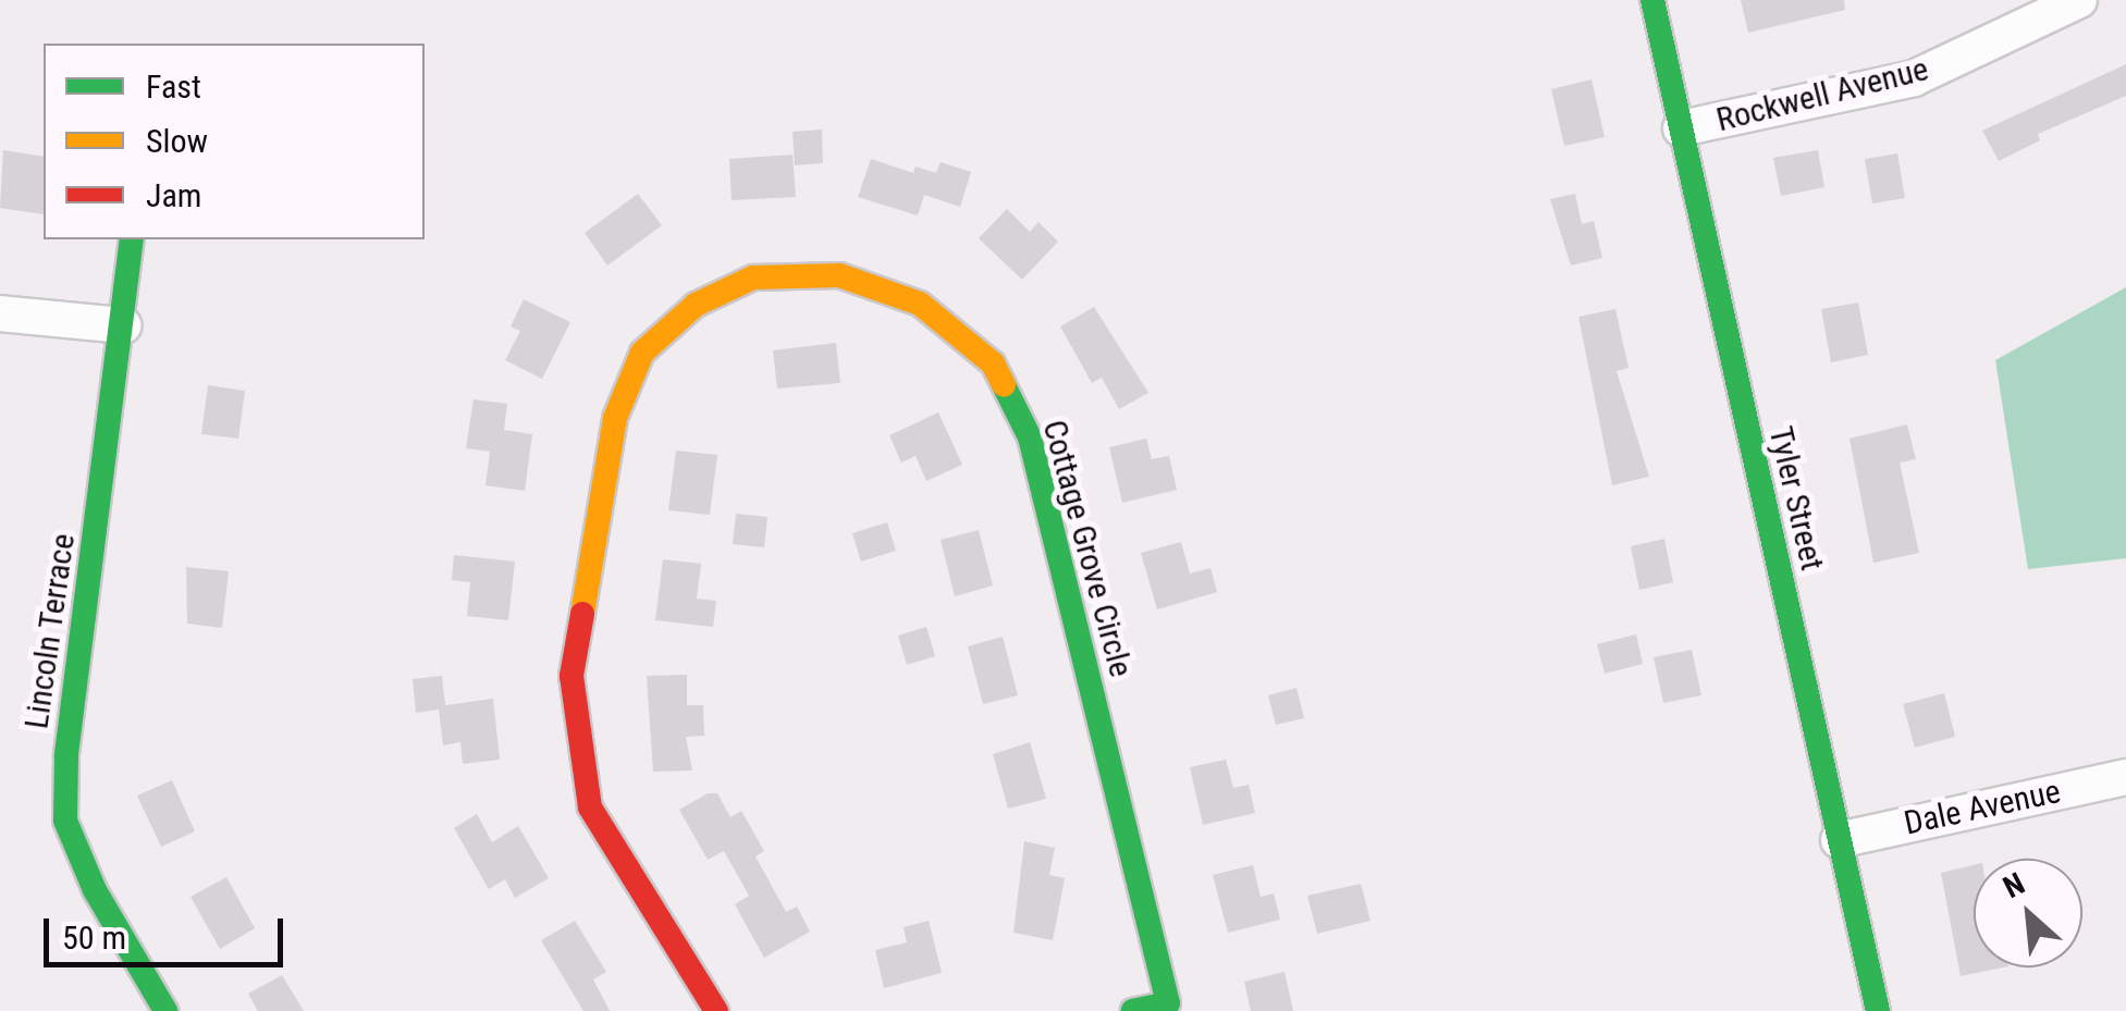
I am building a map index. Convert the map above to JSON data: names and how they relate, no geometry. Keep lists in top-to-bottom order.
{
  "streets": {
    "street": [
      "Rockwell Avenue",
      "Tyler Street",
      "Cottage Grove Circle",
      "Lincoln Terrace",
      "Dale Avenue"
    ]
  },
  "crossings": [
    ["Rockwell Avenue", "Tyler Street"],
    ["Tyler Street", "Dale Avenue"]
  ],
  "legend": ["Fast", "Slow", "Jam"],
  "scale_bar": "50 m",
  "north": "top left"
}
